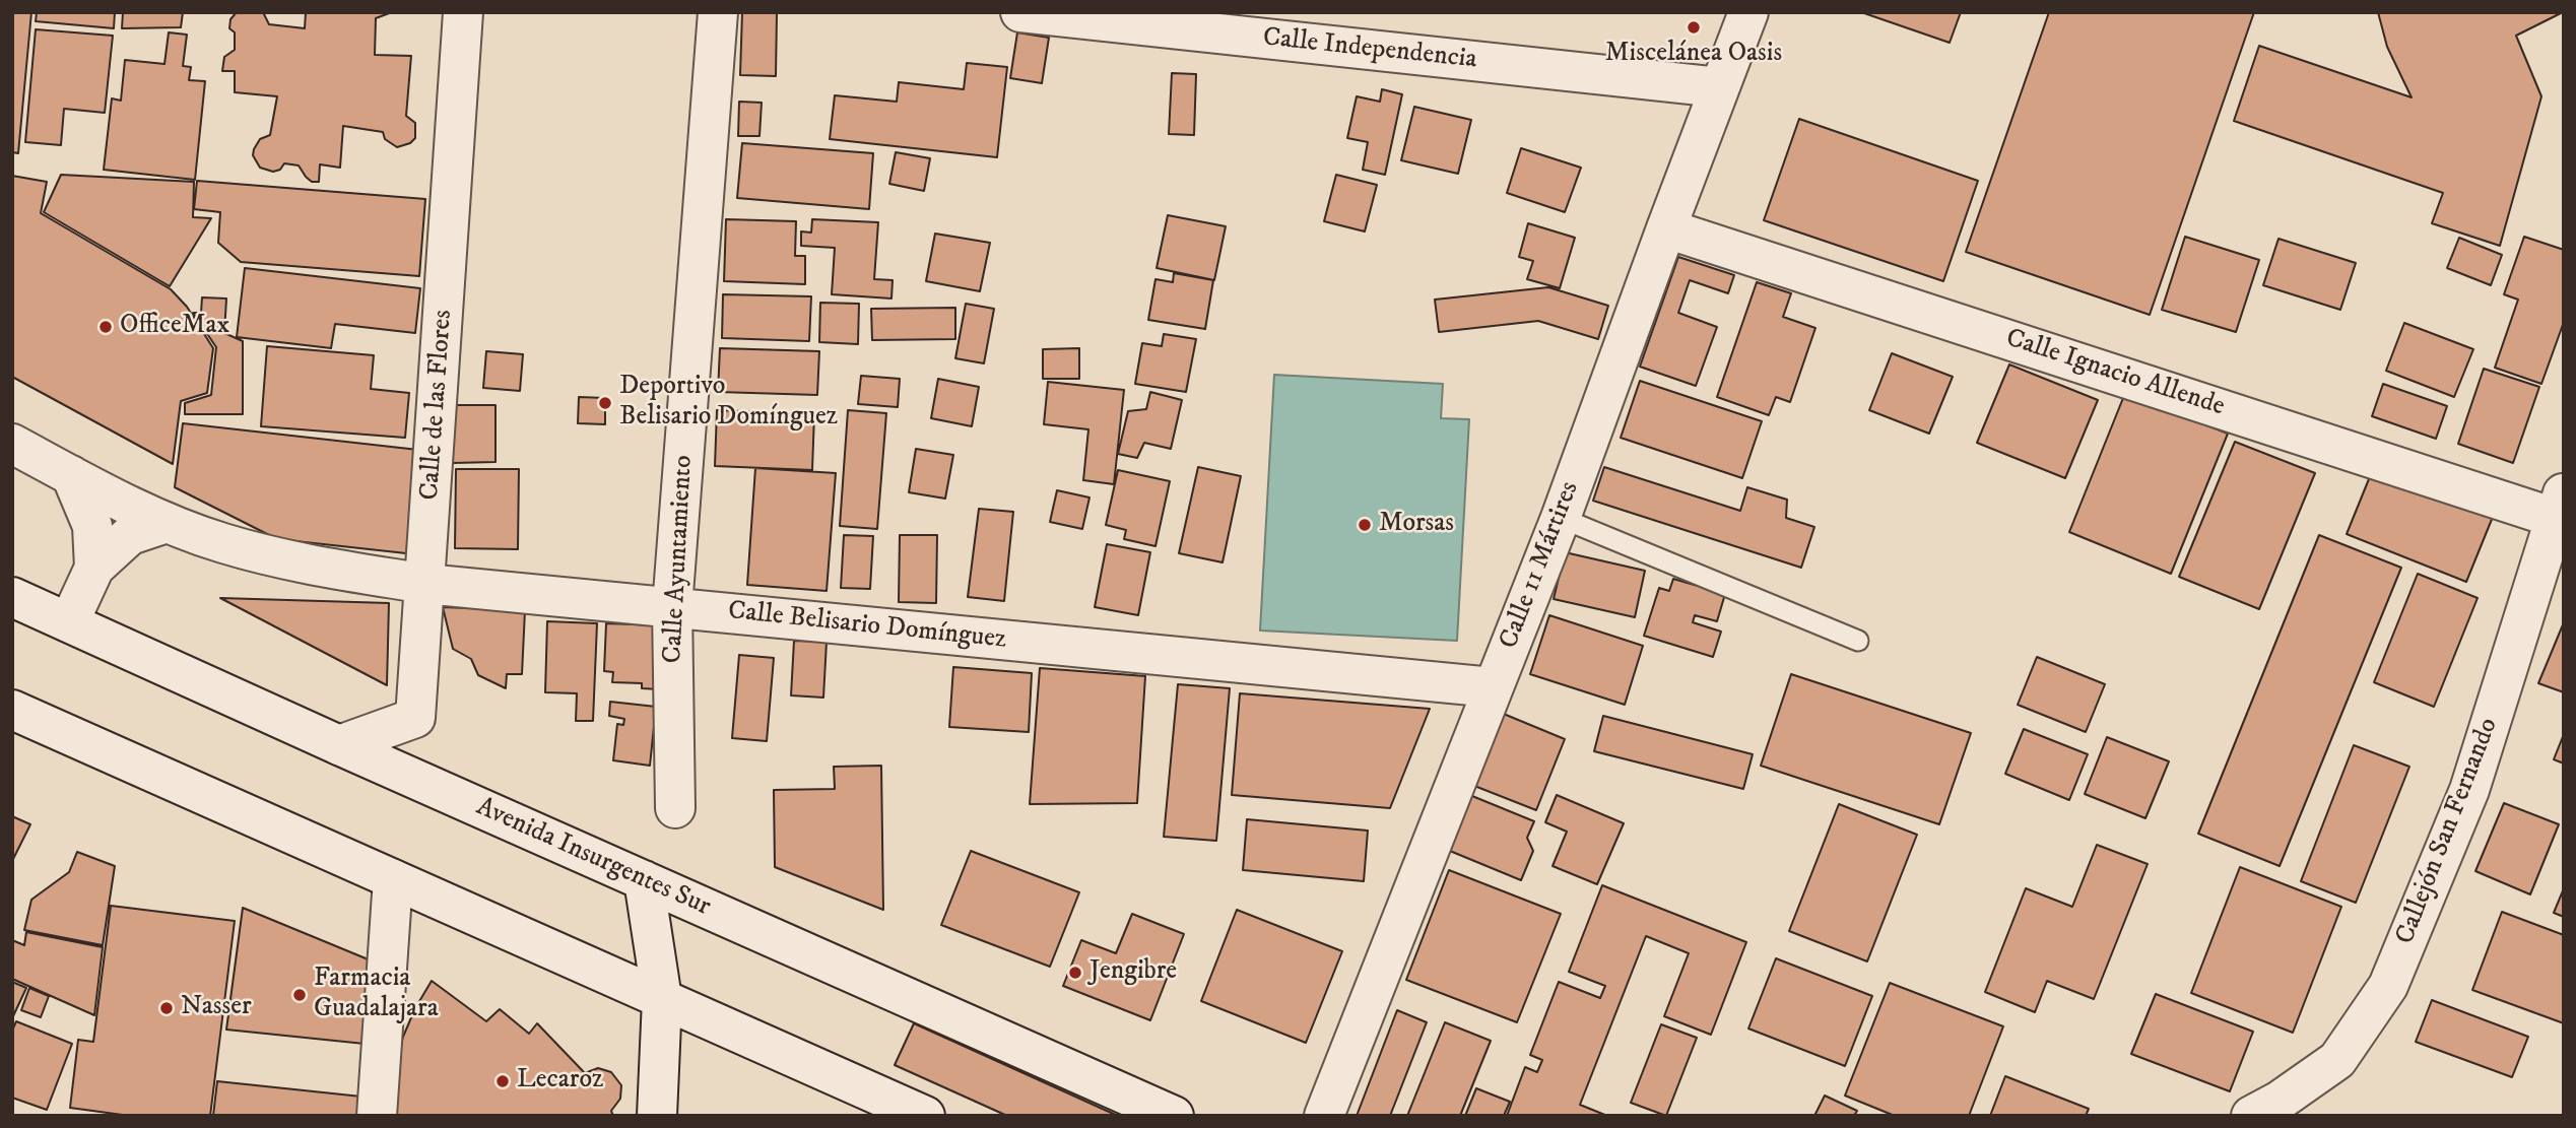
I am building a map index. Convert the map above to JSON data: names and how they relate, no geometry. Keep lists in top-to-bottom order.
{
  "streets": {
    "street": [
      "Calle Independencia",
      "Calle Ignacio Allende",
      "Calle de las Flores",
      "Calle Ayuntamiento",
      "Calle 11 Mártires",
      "Calle Belisario Domínguez",
      "Callejón San Fernando",
      "Avenida Insurgentes Sur"
    ]
  },
  "crossings": [
    ["Calle Independencia", "Calle 11 Mártires"],
    ["Calle Ignacio Allende", "Calle 11 Mártires"],
    ["Calle Ignacio Allende", "Callejón San Fernando"],
    ["Calle de las Flores", "Calle Belisario Domínguez"],
    ["Calle de las Flores", "Avenida Insurgentes Sur"],
    ["Calle Ayuntamiento", "Calle Belisario Domínguez"],
    ["Calle 11 Mártires", "Calle Belisario Domínguez"]
  ],
  "places": [
    "Miscelánea Oasis",
    "OfficeMax",
    "Deportivo Belisario Domínguez",
    "Morsas",
    "Jengibre",
    "Farmacia Guadalajara",
    "Nasser",
    "Lecaroz"
  ]
}
